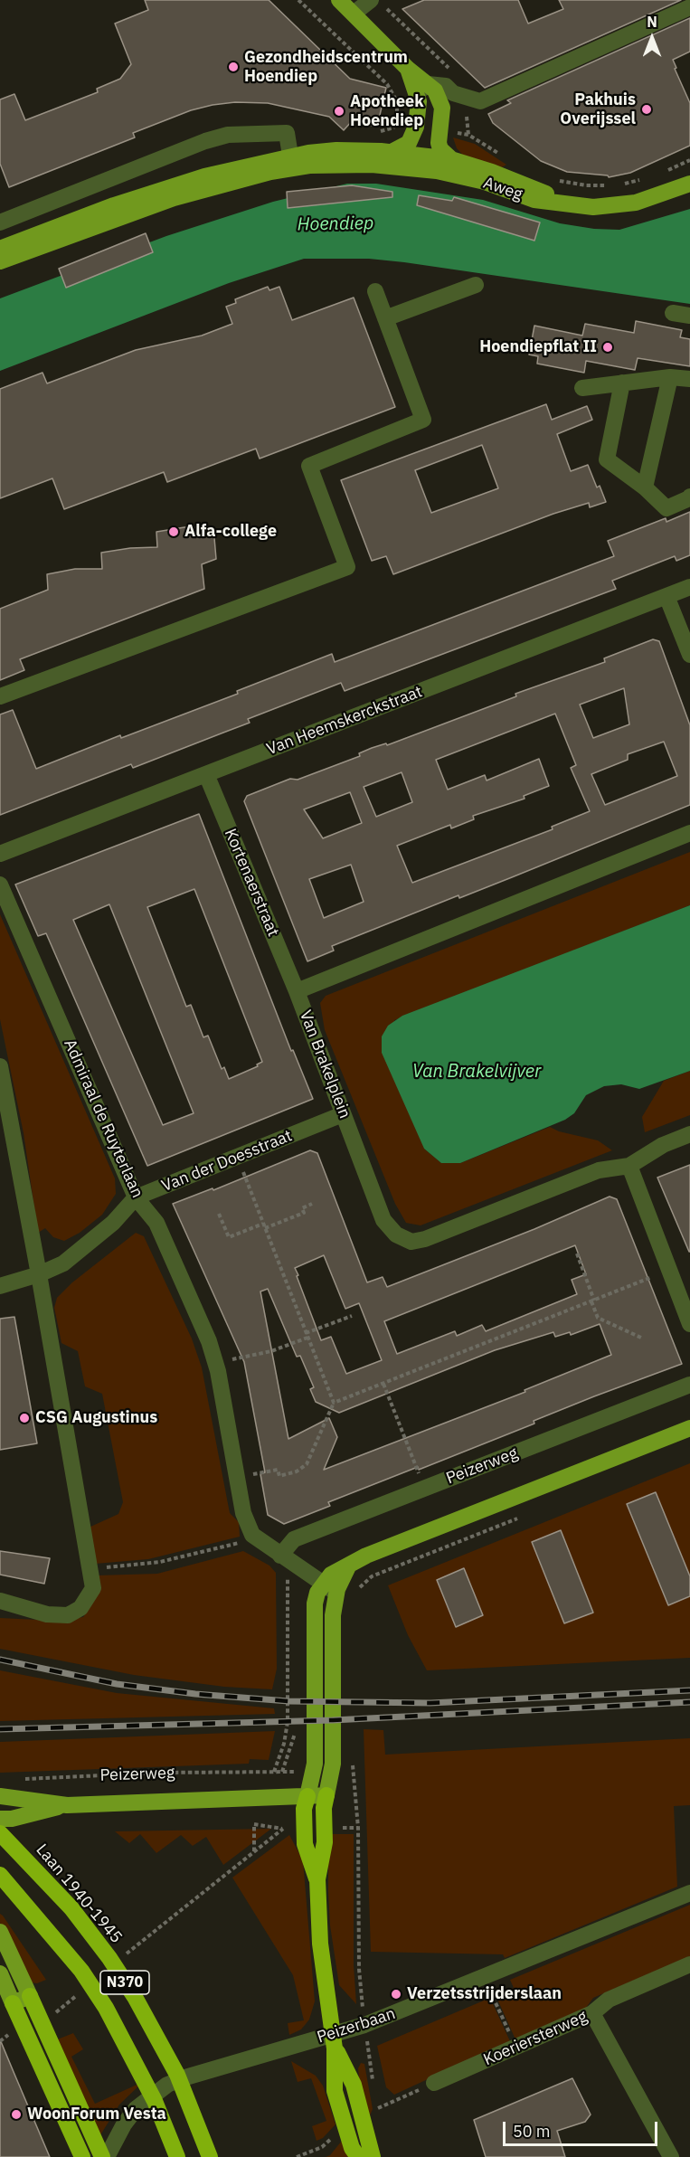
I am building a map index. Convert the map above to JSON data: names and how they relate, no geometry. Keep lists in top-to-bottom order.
{
  "streets": {
    "highway": ["Laan 1940-1945", "N370"],
    "main road": ["Aweg", "Peizerweg"],
    "street": [
      "Van Heemskerckstraat",
      "Kortenaerstraat",
      "Van Brakelplein",
      "Admiraal de Ruyterlaan",
      "Van der Doesstraat",
      "Peizerbaan",
      "Koeriersterweg"
    ]
  },
  "crossings": [
    ["Van Heemskerckstraat", "Kortenaerstraat"],
    ["Kortenaerstraat", "Van Brakelplein"],
    ["Van Brakelplein", "Van der Doesstraat"],
    ["Admiraal de Ruyterlaan", "Van der Doesstraat"]
  ],
  "water": ["Hoendiep", "Van Brakelvijver"],
  "places": [
    "Gezondheidscentrum Hoendiep",
    "Pakhuis Overijssel",
    "Apotheek Hoendiep",
    "Hoendiepflat II",
    "Alfa-college",
    "CSG Augustinus",
    "Verzetsstrijderslaan",
    "WoonForum Vesta"
  ],
  "scale_bar": "50 m",
  "north": "top"
}
